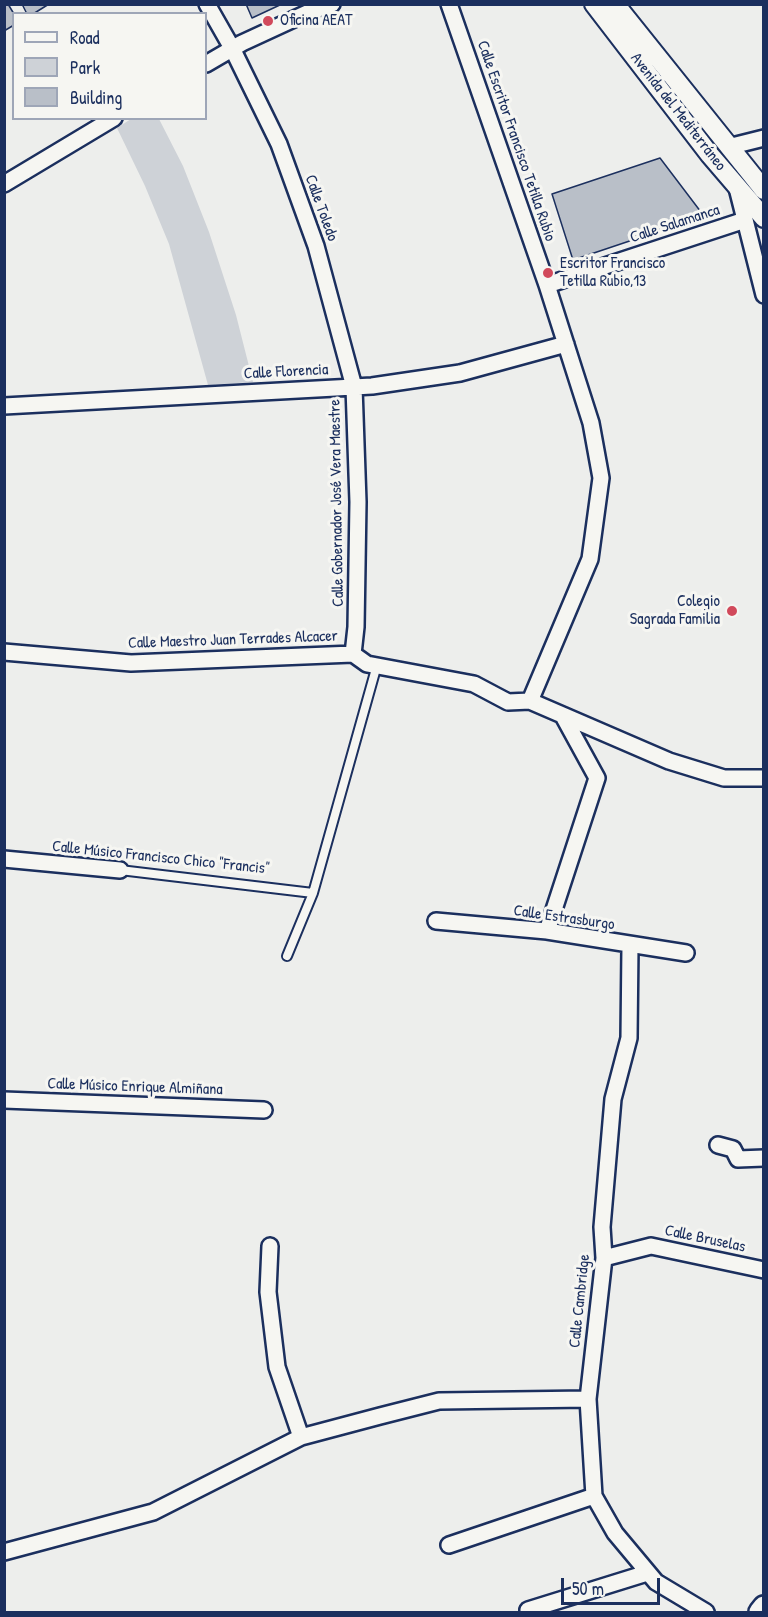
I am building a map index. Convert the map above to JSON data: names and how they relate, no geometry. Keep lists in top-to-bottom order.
{
  "streets": {
    "street": [
      "Avenida del Mediterráneo",
      "Calle Escritor Francisco Tetilla Rubio",
      "Calle Toledo",
      "Calle Salamanca",
      "Calle Florencia",
      "Calle Gobernador José Vera Maestre",
      "Calle Maestro Juan Terrades Alcacer",
      "Calle Músico Francisco Chico \"Francis\"",
      "Calle Estrasburgo",
      "Calle Músico Enrique Almiñana",
      "Calle Bruselas",
      "Calle Cambridge"
    ]
  },
  "crossings": [
    ["Avenida del Mediterráneo", "Calle Salamanca"],
    ["Calle Escritor Francisco Tetilla Rubio", "Calle Salamanca"],
    ["Calle Escritor Francisco Tetilla Rubio", "Calle Florencia"],
    ["Calle Escritor Francisco Tetilla Rubio", "Calle Maestro Juan Terrades Alcacer"],
    ["Calle Toledo", "Calle Florencia"],
    ["Calle Toledo", "Calle Gobernador José Vera Maestre"],
    ["Calle Florencia", "Calle Gobernador José Vera Maestre"],
    ["Calle Gobernador José Vera Maestre", "Calle Maestro Juan Terrades Alcacer"],
    ["Calle Estrasburgo", "Calle Cambridge"],
    ["Calle Bruselas", "Calle Cambridge"]
  ],
  "places": ["Oficina AEAT", "Escritor Francisco Tetilla Rubio,13", "Colegio Sagrada Familia"],
  "legend": ["Road", "Park", "Building"],
  "scale_bar": "50 m"
}
